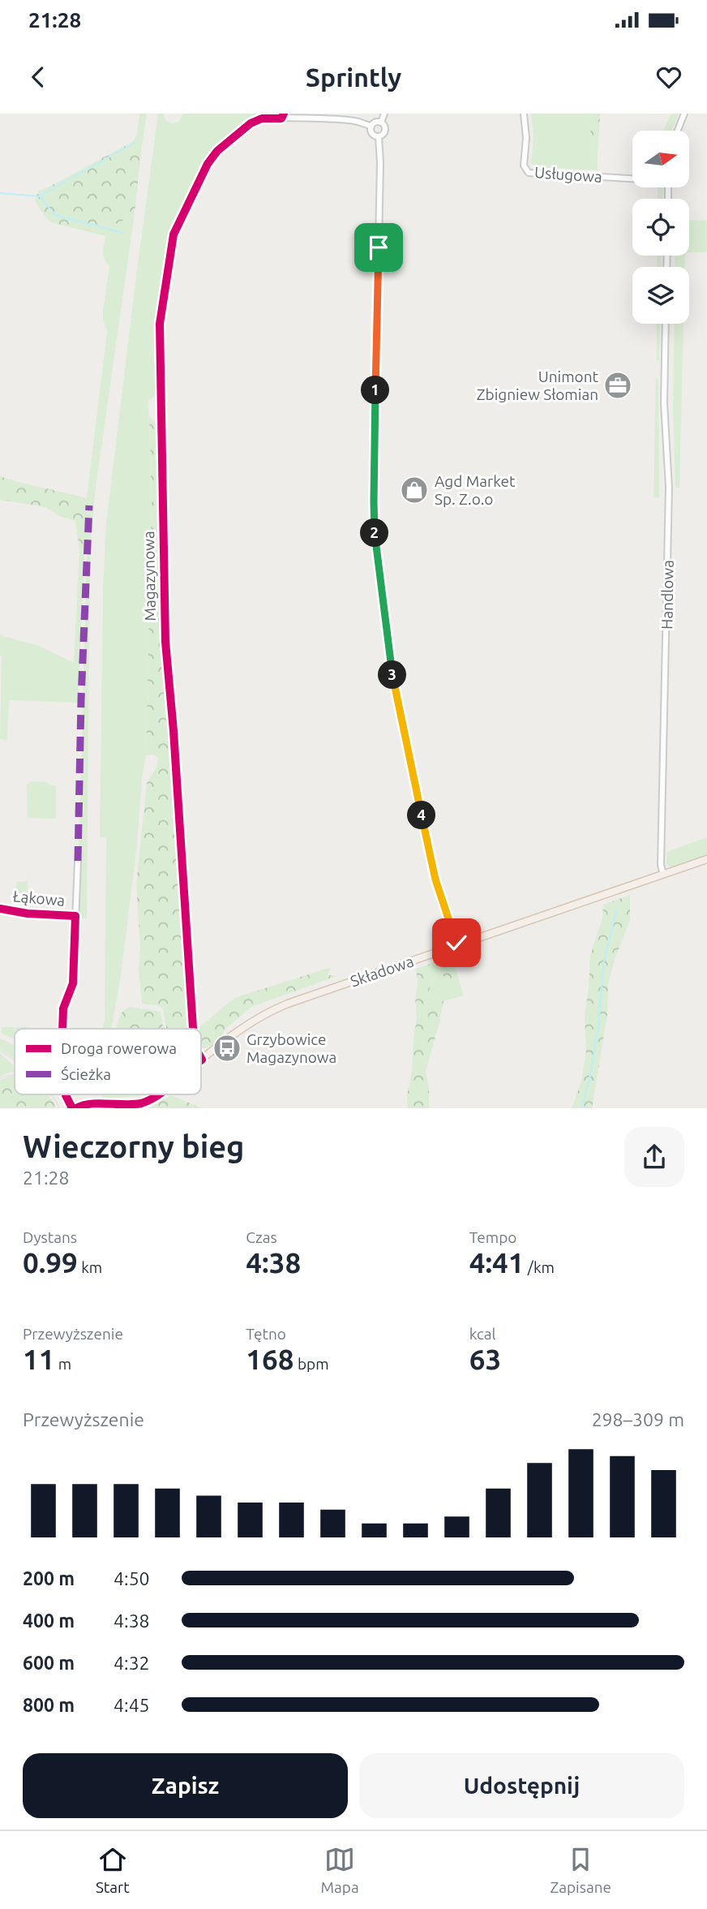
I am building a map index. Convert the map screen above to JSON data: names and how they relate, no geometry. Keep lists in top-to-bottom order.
{
  "streets": {
    "main road": ["Składowa"],
    "street": [
      "Usługowa",
      "Magazynowa",
      "Handlowa",
      "Łąkowa"
    ]
  },
  "crossings": [
    ["Handlowa", "Składowa"]
  ],
  "places": {
    "office": ["Unimont Zbigniew Słomian"],
    "shop": ["Agd Market Sp. Z.o.o"],
    "bus stop": ["Grzybowice Magazynowa"]
  },
  "legend": ["Droga rowerowa", "Ścieżka"],
  "north": "right",
  "page": {
    "status": "21:28",
    "header": "Sprintly",
    "pins": [
      "1",
      "2",
      "3",
      "4"
    ],
    "heading": ["Wieczorny bieg", "21:28"],
    "stats": [
      ["Dystans", "0.99 km"],
      ["Czas", "4:38"],
      ["Tempo", "4:41 /km"],
      ["Przewyższenie", "11 m"],
      ["Tętno", "168 bpm"],
      ["kcal", "63"]
    ],
    "chart": ["Przewyższenie", "298–309 m"],
    "list": [
      {
        "name": "200 m",
        "note": "4:50"
      },
      {
        "name": "400 m",
        "note": "4:38"
      },
      {
        "name": "600 m",
        "note": "4:32"
      },
      {
        "name": "800 m",
        "note": "4:45"
      }
    ],
    "buttons": ["Zapisz", "Udostępnij"],
    "tabs": ["Start", "Mapa", "Zapisane"]
  }
}
